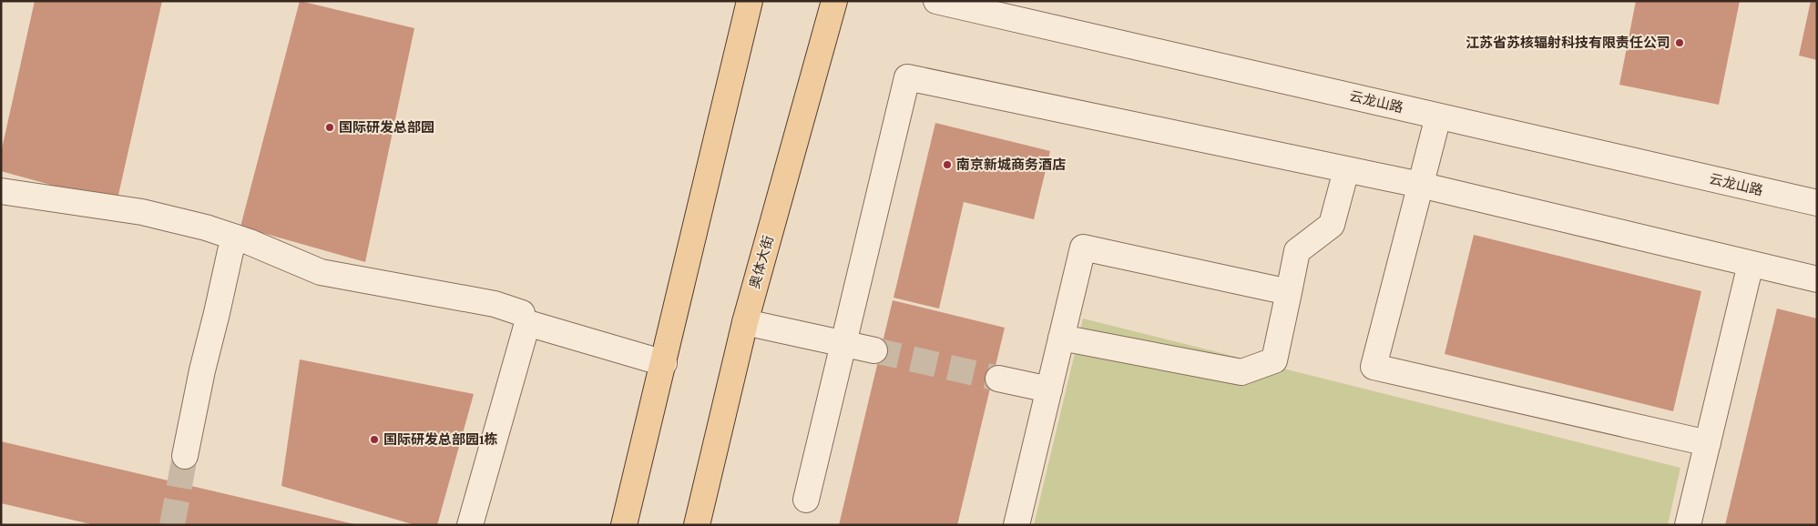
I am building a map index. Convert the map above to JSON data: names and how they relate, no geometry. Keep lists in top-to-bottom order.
{
  "streets": {
    "main road": ["奥体大街"],
    "street": ["云龙山路"]
  },
  "places": [
    "江苏省苏核辐射科技有限责任公司",
    "国际研发总部园",
    "南京新城商务酒店",
    "国际研发总部园1栋"
  ]
}
